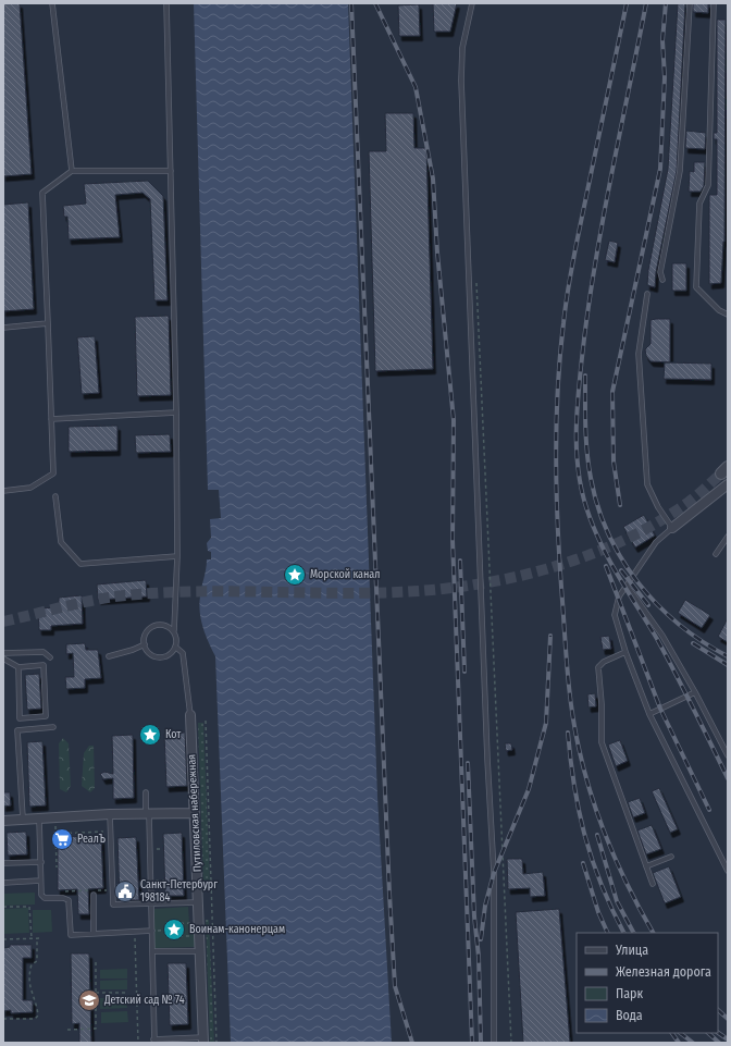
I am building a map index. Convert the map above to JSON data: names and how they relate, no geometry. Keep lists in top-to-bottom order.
{
  "streets": {
    "street": ["Путиловская набережная"]
  },
  "places": {
    "place": ["Морской канал", "Кот", "Воинам-канонерцам"],
    "supermarket": ["РеалЪ"],
    "public building": ["Санкт-Петербург 198184"],
    "school or university": ["Детский сад № 74"]
  },
  "legend": [
    "Улица",
    "Железная дорога",
    "Парк",
    "Вода"
  ]
}
